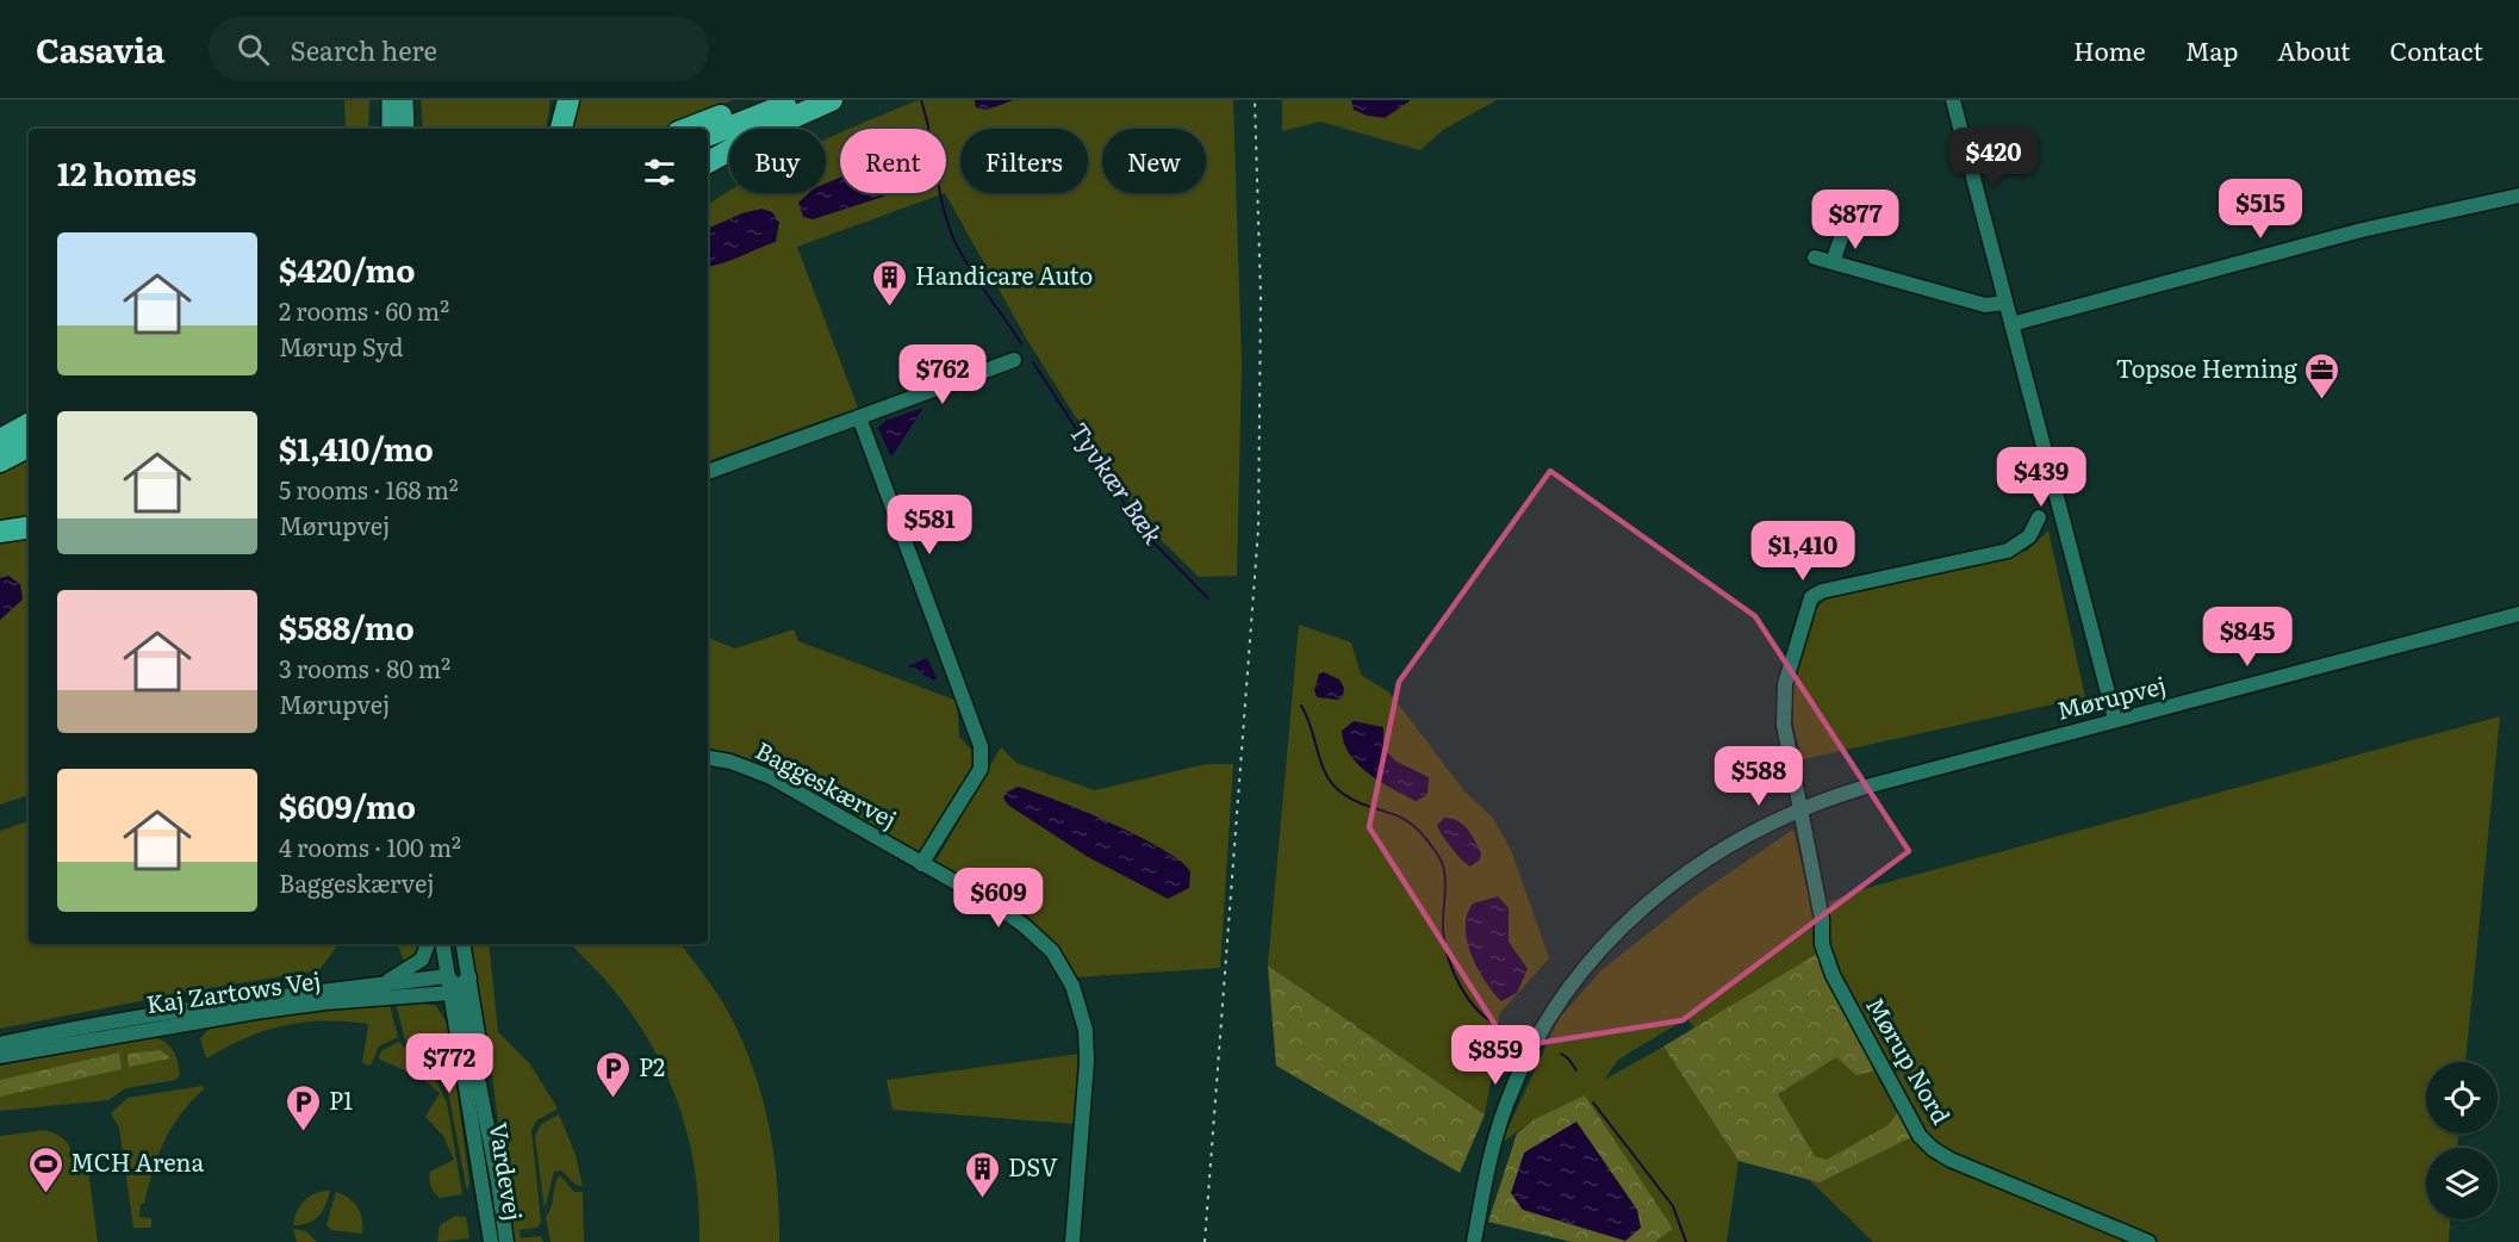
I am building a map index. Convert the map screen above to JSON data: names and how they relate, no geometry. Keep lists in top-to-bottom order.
{
  "streets": {
    "street": [
      "Mørupvej",
      "Baggeskærvej",
      "Kaj Zartows Vej",
      "Mørup Nord",
      "Vardevej"
    ]
  },
  "crossings": [
    ["Mørupvej", "Mørup Nord"],
    ["Kaj Zartows Vej", "Vardevej"]
  ],
  "water": ["Tyvkær Bæk"],
  "places": {
    "building": ["Handicare Auto", "DSV"],
    "office": ["Topsoe Herning"],
    "parking": ["P2", "P1"],
    "sports": ["MCH Arena"]
  },
  "page": {
    "header": "Casavia",
    "search": "Search here",
    "nav": [
      "Home",
      "Map",
      "About",
      "Contact"
    ],
    "price": [
      "$420",
      "$515",
      "$877",
      "$762",
      "$439",
      "$581",
      "$1,410",
      "$845",
      "$588",
      "$609",
      "$859",
      "$772"
    ],
    "chip": [
      "Buy",
      "Rent",
      "Filters",
      "New"
    ],
    "heading": "12 homes",
    "list": [
      {
        "name": "$420/mo",
        "note": "2 rooms · 60 m² · Mørup Syd"
      },
      {
        "name": "$1,410/mo",
        "note": "5 rooms · 168 m² · Mørupvej"
      },
      {
        "name": "$588/mo",
        "note": "3 rooms · 80 m² · Mørupvej"
      },
      {
        "name": "$609/mo",
        "note": "4 rooms · 100 m² · Baggeskærvej"
      }
    ]
  }
}
